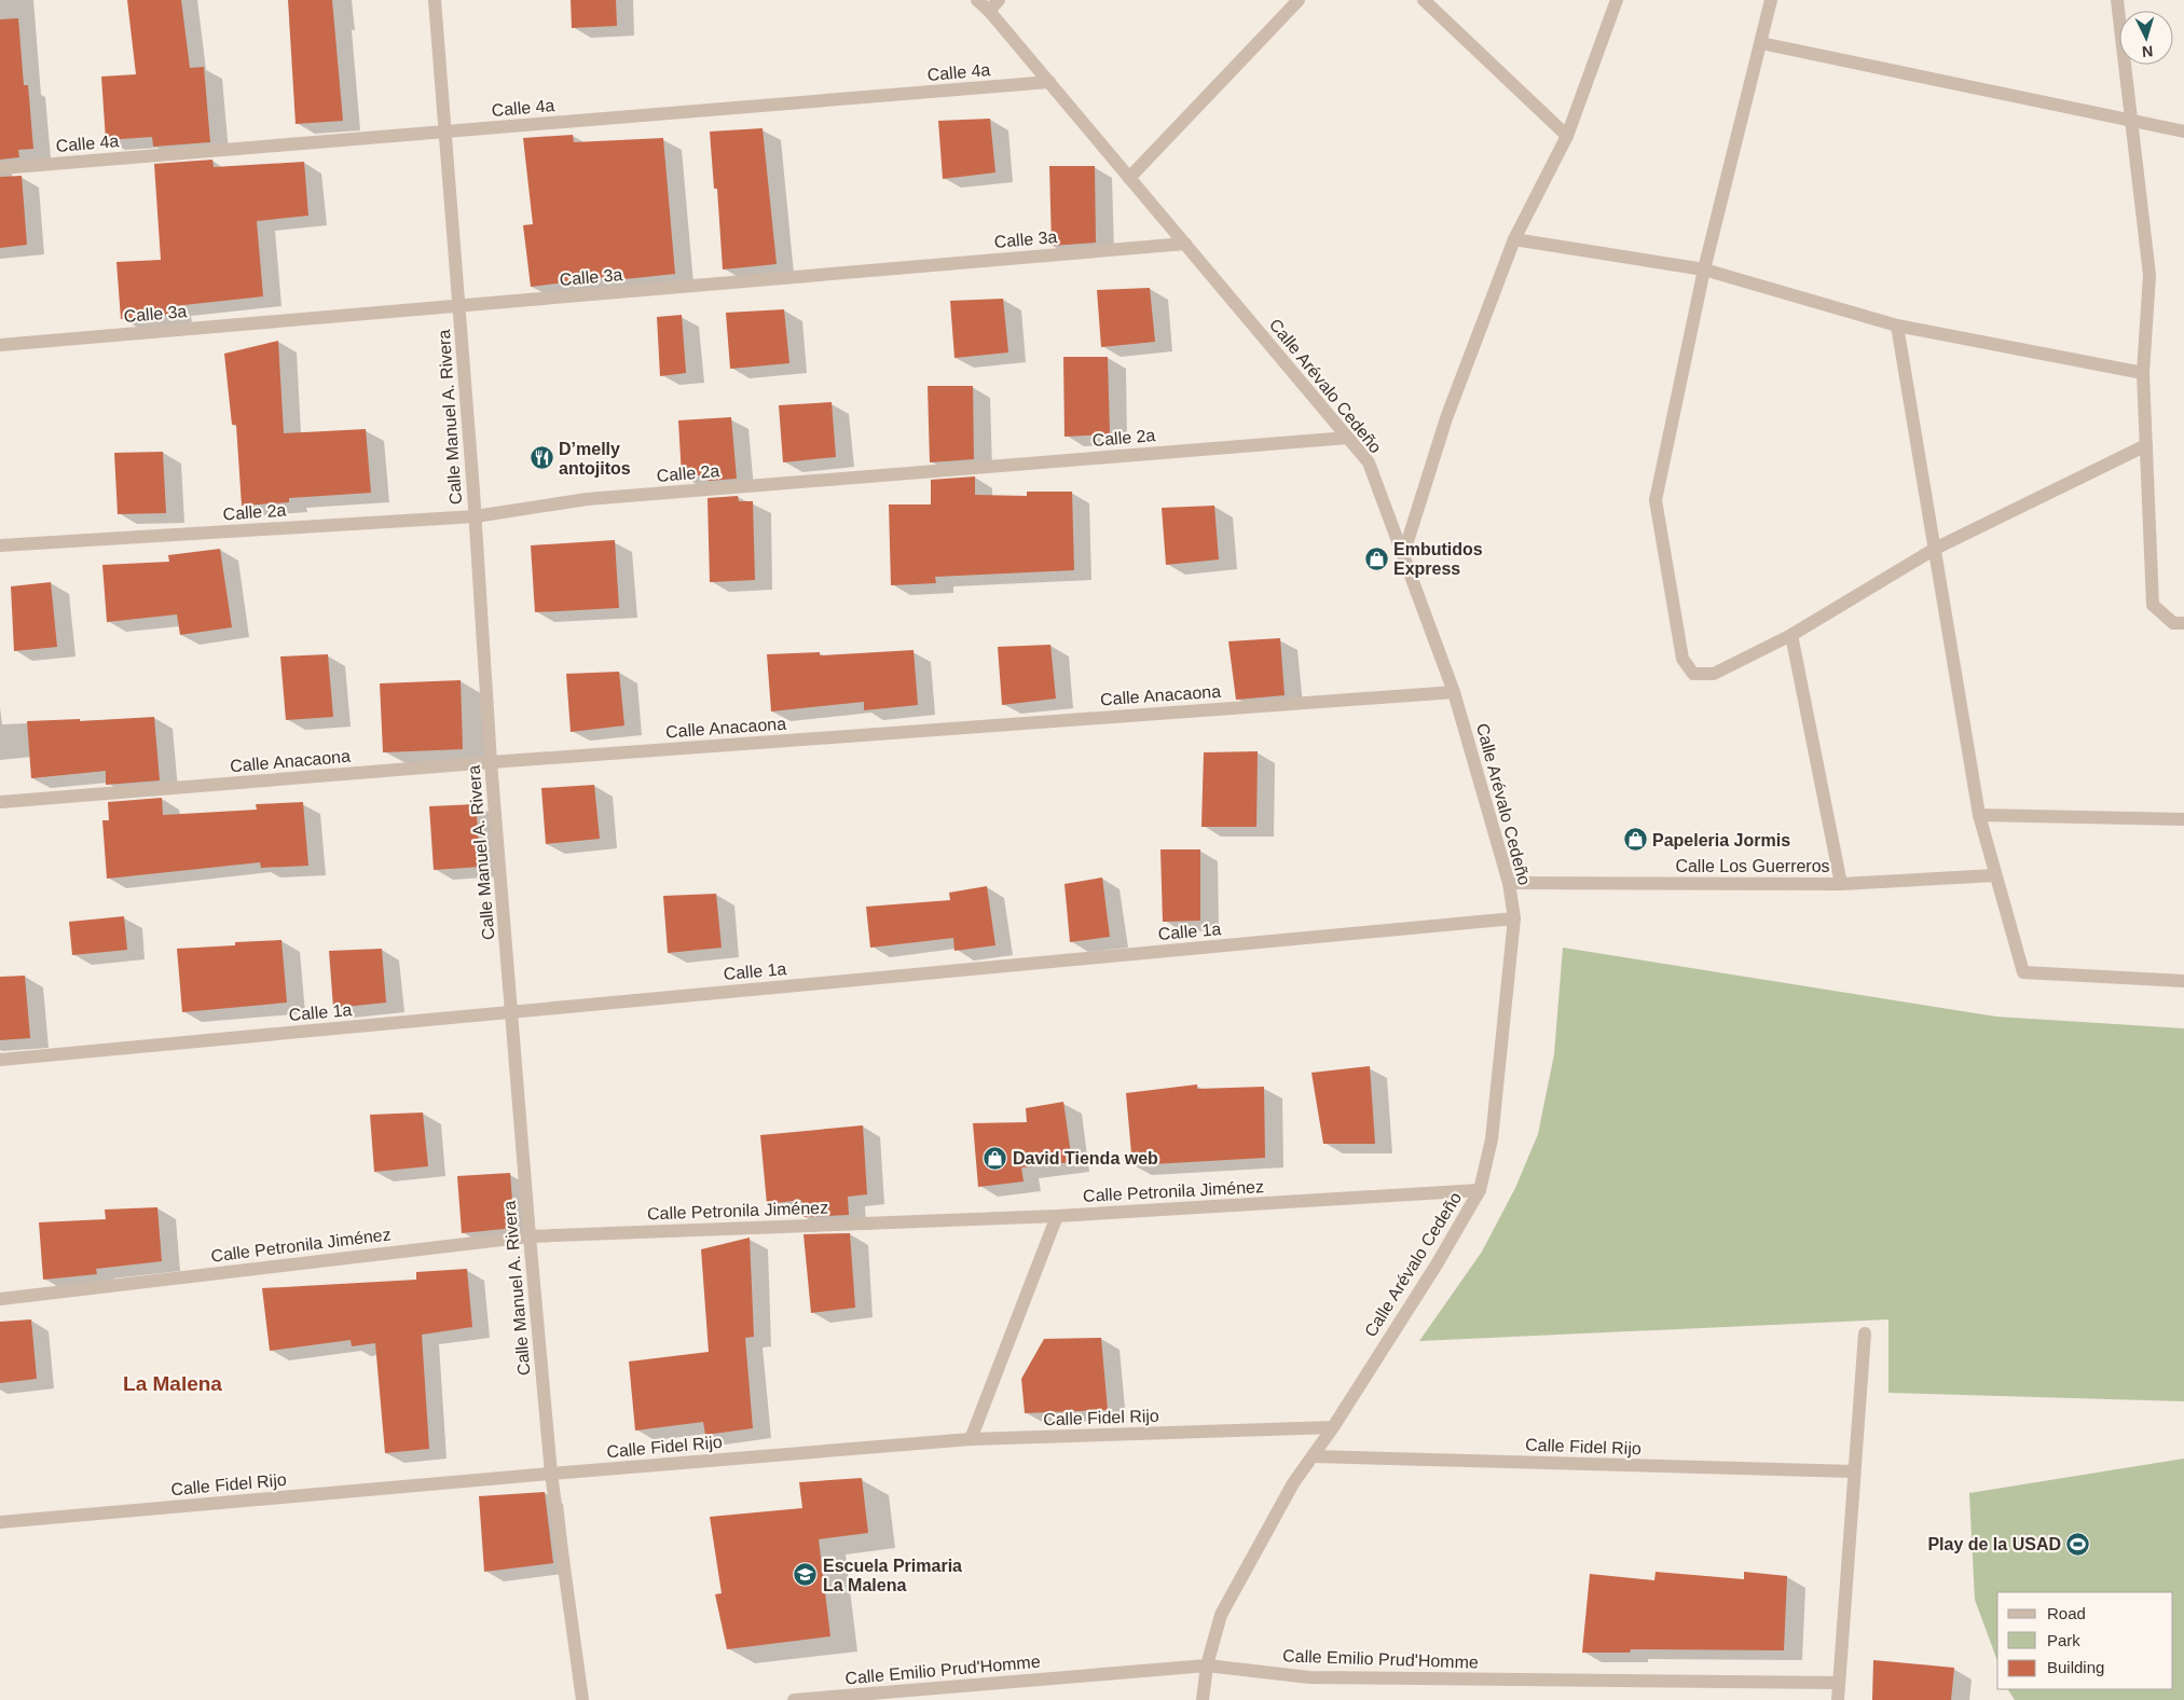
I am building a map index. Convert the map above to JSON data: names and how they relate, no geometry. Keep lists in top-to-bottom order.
{
  "streets": {
    "street": [
      "Calle 4a",
      "Calle 3a",
      "Calle Arévalo Cedeño",
      "Calle Manuel A. Rivera",
      "Calle 2a",
      "Calle Anacaona",
      "Calle Los Guerreros",
      "Calle 1a",
      "Calle Petronila Jiménez",
      "Calle Fidel Rijo",
      "Calle Emilio Prud'Homme"
    ]
  },
  "crossings": [
    ["Calle 4a", "Calle Arévalo Cedeño"],
    ["Calle 4a", "Calle Manuel A. Rivera"],
    ["Calle 3a", "Calle Arévalo Cedeño"],
    ["Calle 3a", "Calle Manuel A. Rivera"],
    ["Calle Arévalo Cedeño", "Calle 2a"],
    ["Calle Arévalo Cedeño", "Calle Anacaona"],
    ["Calle Arévalo Cedeño", "Calle Los Guerreros"],
    ["Calle Arévalo Cedeño", "Calle 1a"],
    ["Calle Arévalo Cedeño", "Calle Petronila Jiménez"],
    ["Calle Arévalo Cedeño", "Calle Fidel Rijo"],
    ["Calle Arévalo Cedeño", "Calle Emilio Prud'Homme"],
    ["Calle Manuel A. Rivera", "Calle 2a"],
    ["Calle Manuel A. Rivera", "Calle Anacaona"],
    ["Calle Manuel A. Rivera", "Calle 1a"],
    ["Calle Manuel A. Rivera", "Calle Petronila Jiménez"],
    ["Calle Manuel A. Rivera", "Calle Fidel Rijo"]
  ],
  "districts": ["La Malena"],
  "places": {
    "restaurant": ["D’melly antojitos"],
    "shop": ["Embutidos Express", "Papeleria Jormis", "David Tienda web"],
    "sports": ["Play de la USAD"],
    "school or university": ["Escuela Primaria La Malena"]
  },
  "legend": ["Road", "Park", "Building"],
  "north": "bottom"
}
